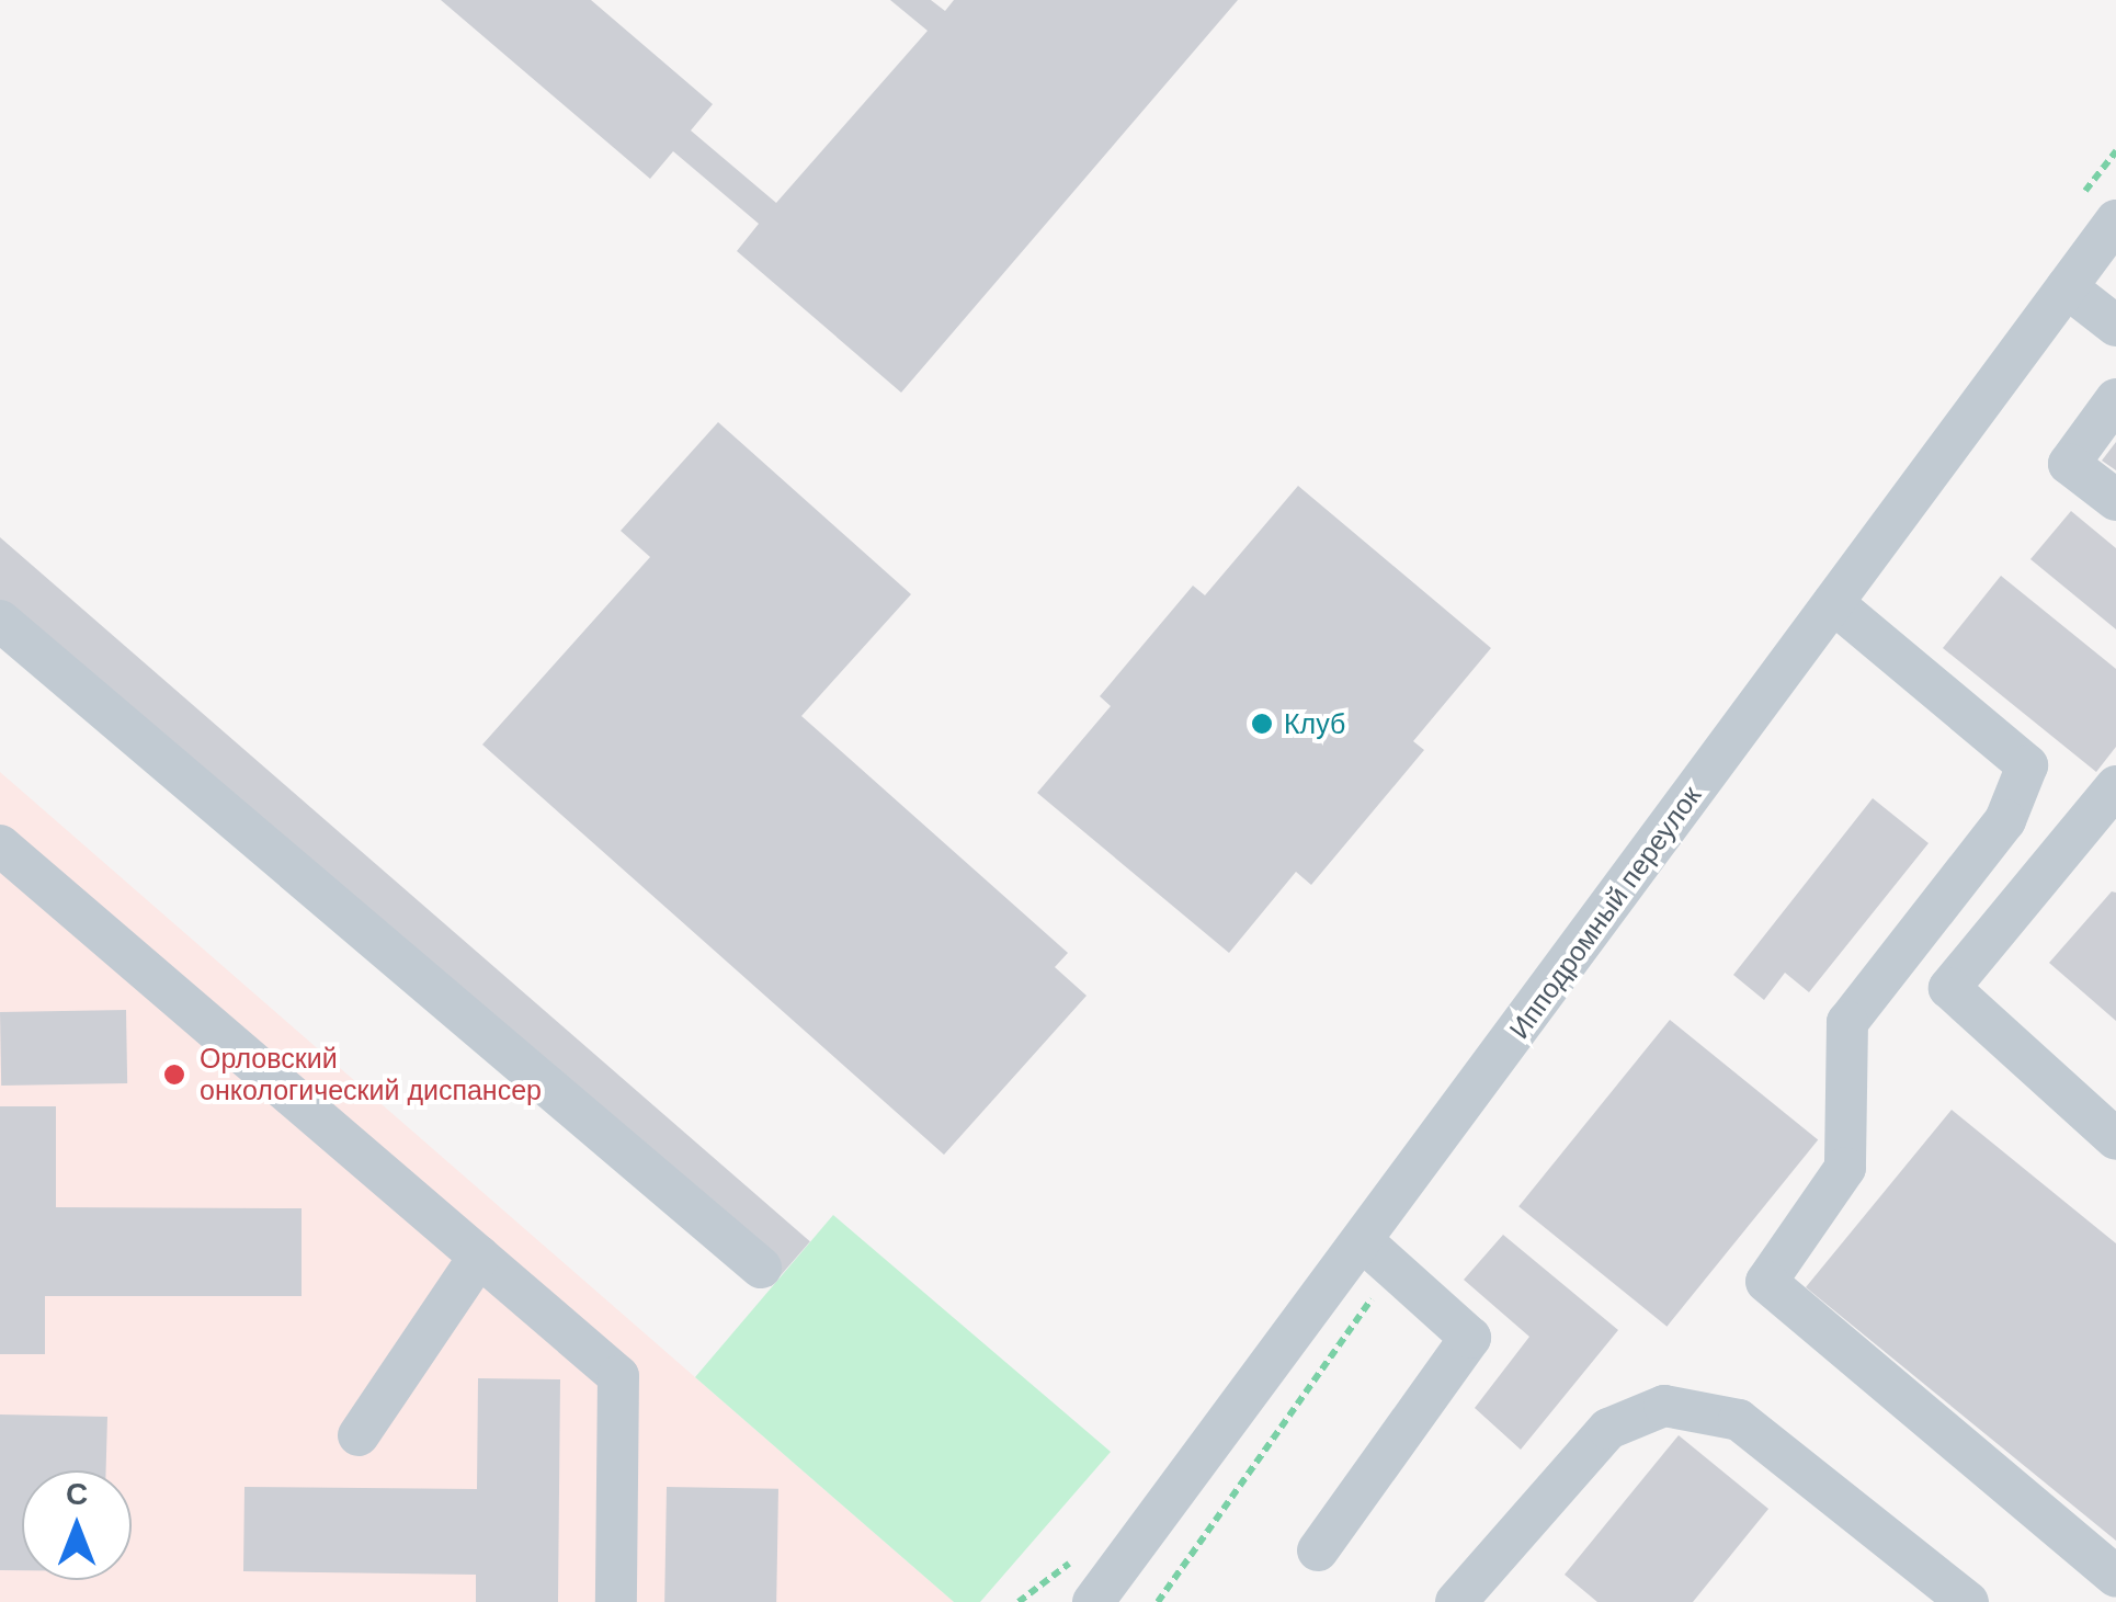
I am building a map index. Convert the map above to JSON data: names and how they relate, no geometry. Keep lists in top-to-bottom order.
{
  "streets": {
    "street": ["Ипподромный переулок"]
  },
  "places": ["Клуб", "Орловский онкологический диспансер"],
  "north": "top"
}
